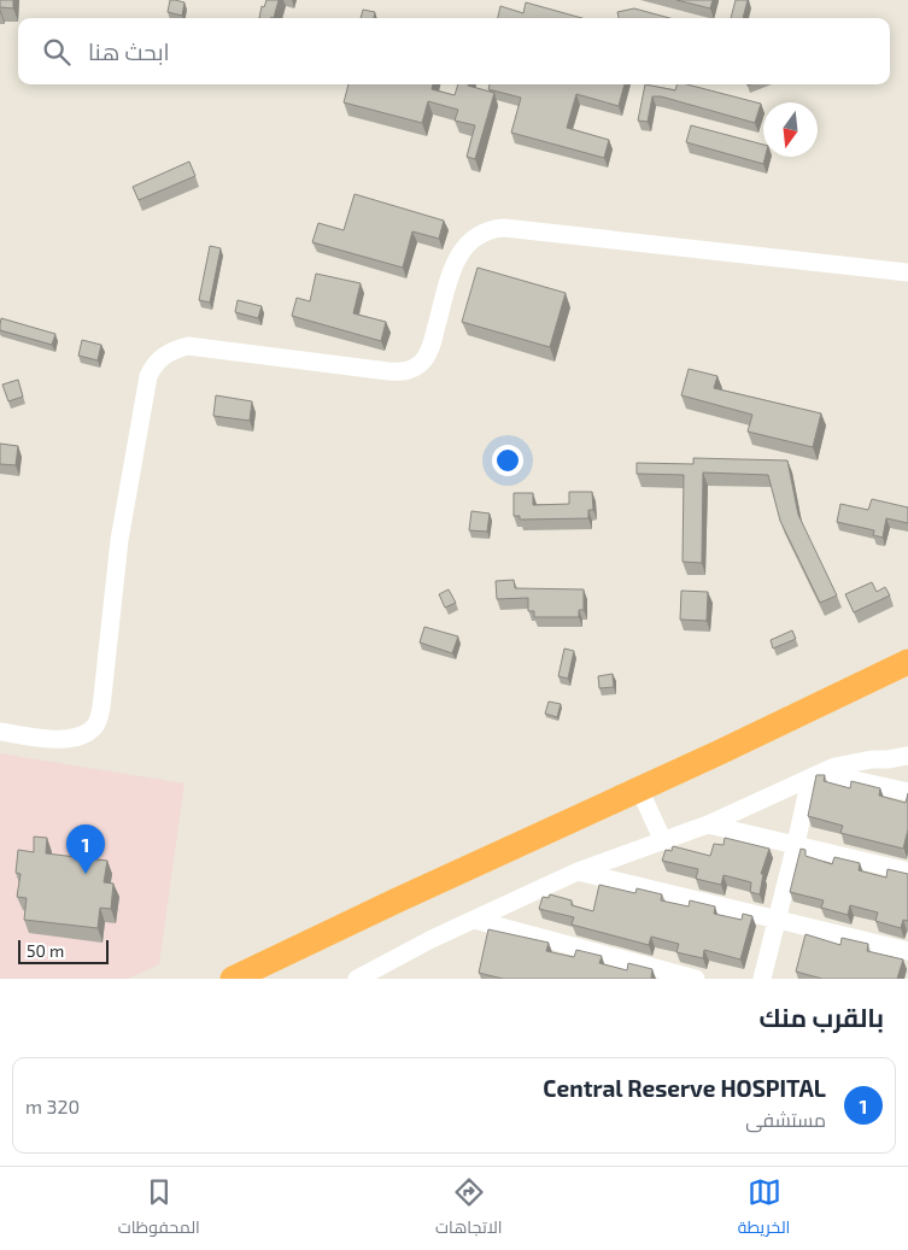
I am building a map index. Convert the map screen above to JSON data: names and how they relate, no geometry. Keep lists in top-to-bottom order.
{
  "scale_bar": "50 m",
  "north": "bottom",
  "page": {
    "search": "ابحث هنا",
    "pins": "1",
    "scale": "50 m",
    "heading": "بالقرب منك",
    "list": [
      {
        "mark": "1",
        "name": "Central Reserve HOSPITAL",
        "note": "مستشفى",
        "value": "320 m"
      }
    ],
    "nav": ["الخريطة", "الاتجاهات", "المحفوظات"]
  }
}
